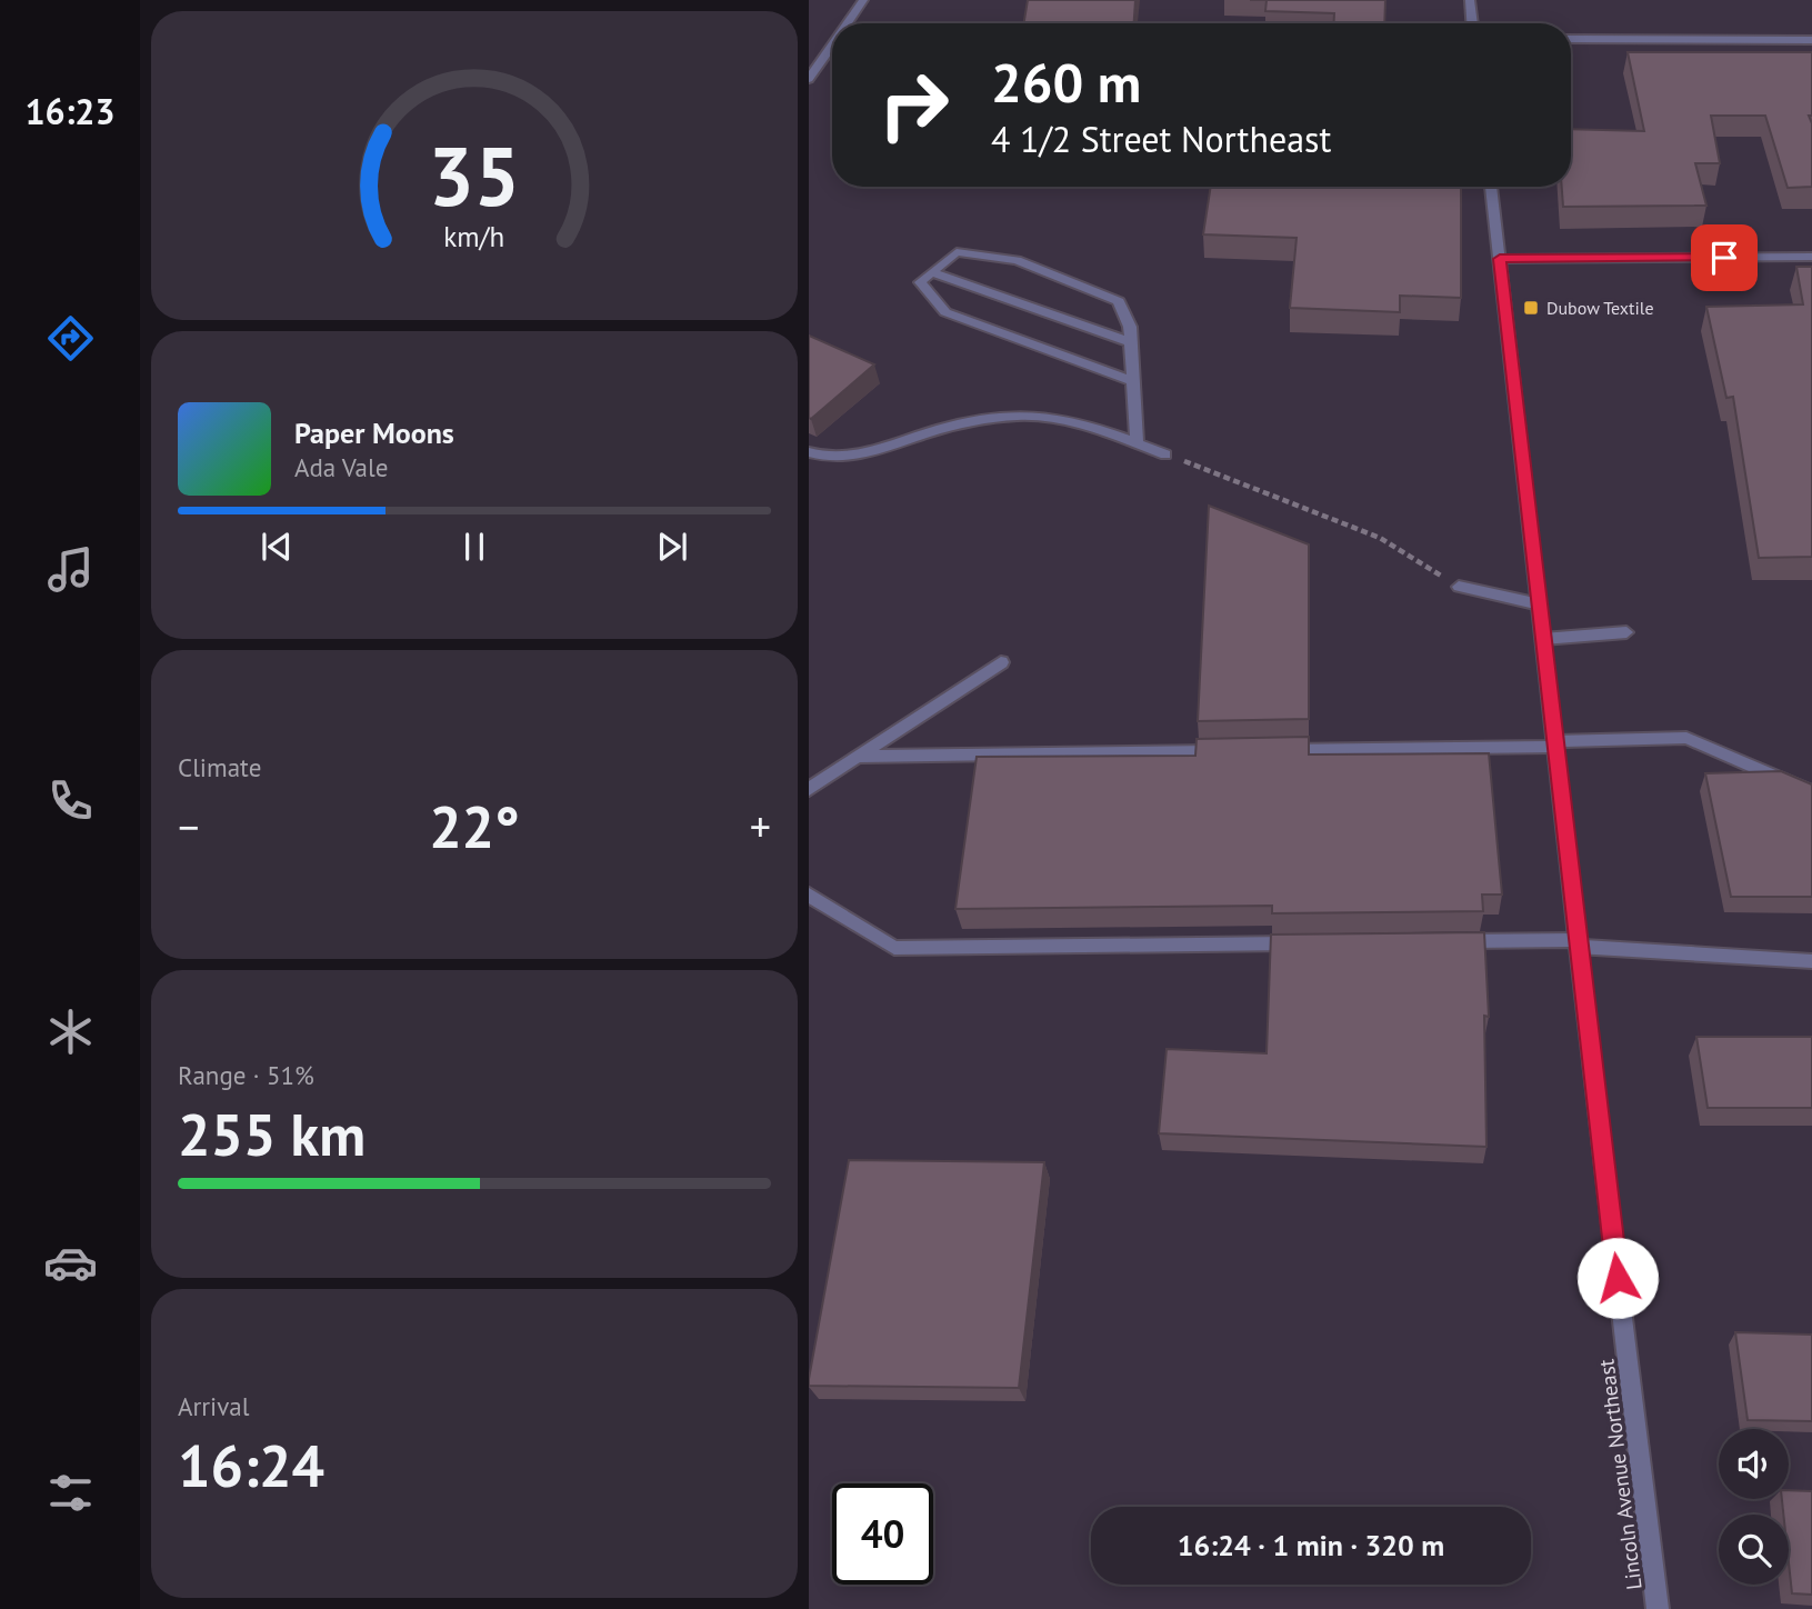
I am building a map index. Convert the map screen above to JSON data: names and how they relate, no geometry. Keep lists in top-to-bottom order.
{
  "streets": {
    "street": ["Lincoln Avenue Northeast"]
  },
  "places": {
    "transit": ["Dubow Textile"]
  },
  "page": {
    "tabs": "16:23",
    "turn": ["260 m", "4 1/2 Street Northeast"],
    "song": ["Paper Moons", "Ada Vale"],
    "tile": [
      "Climate",
      ["Range · 51%", "255 km"],
      ["Arrival", "16:24"]
    ],
    "heat": ["−", "22°", "+"],
    "limit": "40",
    "trip": "16:24 · 1 min · 320 m",
    "gauge": ["35", "km/h"]
  }
}
